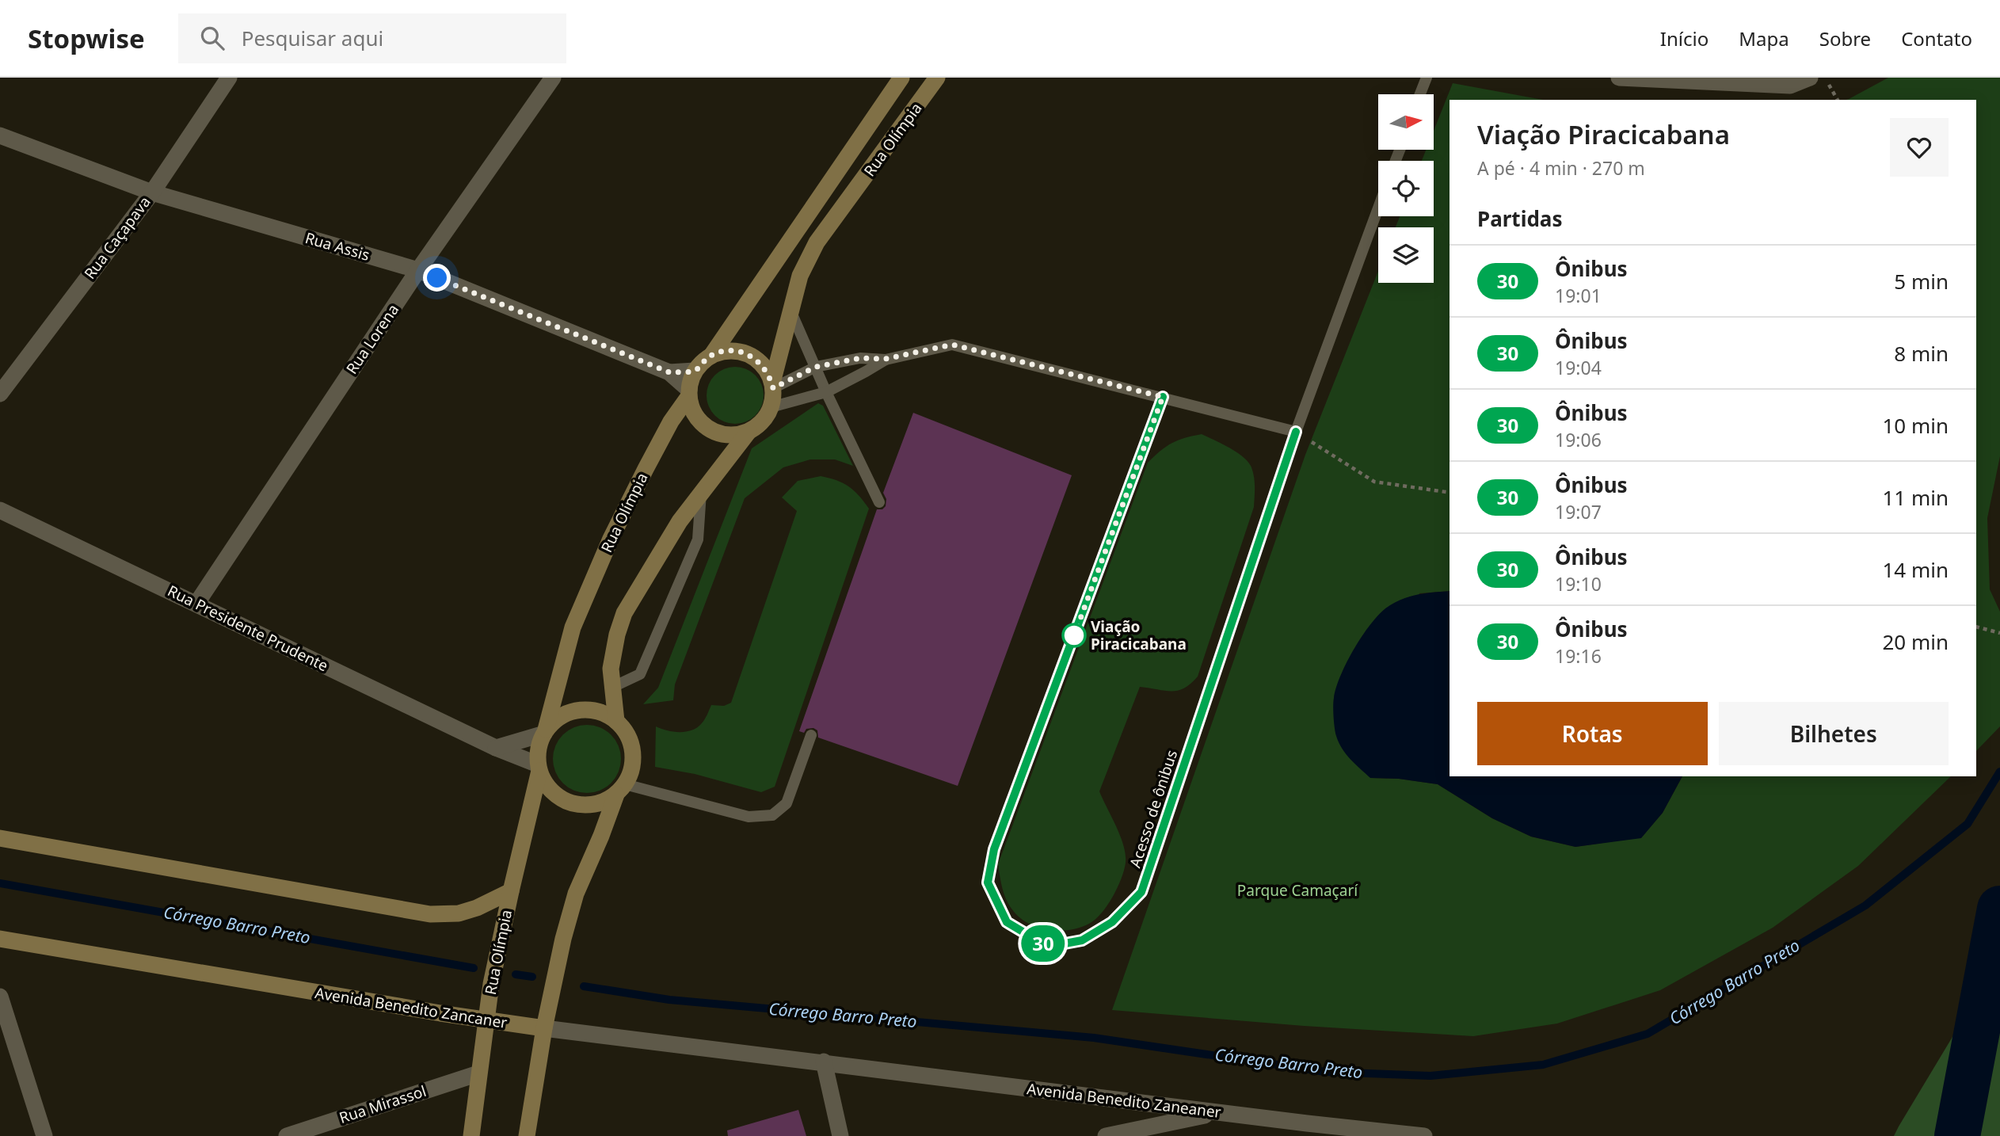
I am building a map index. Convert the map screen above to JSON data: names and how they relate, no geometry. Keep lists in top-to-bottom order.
{
  "streets": {
    "main road": ["Rua Olímpia", "Avenida Benedito Zancaner"],
    "street": [
      "Rua Caçapava",
      "Rua Assis",
      "Rua Lorena",
      "Rua Presidente Prudente",
      "Avenida Benedito Zaneaner",
      "Rua Mirassol"
    ],
    "lane": ["Acesso de ônibus"]
  },
  "crossings": [
    ["Rua Olímpia", "Rua Assis"],
    ["Rua Olímpia", "Rua Presidente Prudente"],
    ["Rua Olímpia", "Avenida Benedito Zancaner"],
    ["Rua Olímpia", "Rua Mirassol"],
    ["Rua Caçapava", "Rua Assis"],
    ["Rua Assis", "Rua Lorena"],
    ["Rua Lorena", "Rua Presidente Prudente"],
    ["Avenida Benedito Zancaner", "Avenida Benedito Zaneaner"]
  ],
  "water": ["Córrego Barro Preto"],
  "parks": ["Parque Camaçarí"],
  "places": ["Viação Piracicabana"],
  "lines": ["bus line 30"],
  "north": "right",
  "page": {
    "header": "Stopwise",
    "search": "Pesquisar aqui",
    "nav": [
      "Início",
      "Mapa",
      "Sobre",
      "Contato"
    ],
    "on_map": "30",
    "heading": [
      ["Viação Piracicabana", "A pé · 4 min · 270 m"],
      "Partidas"
    ],
    "list": [
      {
        "mark": "30",
        "name": "Ônibus",
        "note": "19:01",
        "value": "5 min"
      },
      {
        "mark": "30",
        "name": "Ônibus",
        "note": "19:04",
        "value": "8 min"
      },
      {
        "mark": "30",
        "name": "Ônibus",
        "note": "19:06",
        "value": "10 min"
      },
      {
        "mark": "30",
        "name": "Ônibus",
        "note": "19:07",
        "value": "11 min"
      },
      {
        "mark": "30",
        "name": "Ônibus",
        "note": "19:10",
        "value": "14 min"
      },
      {
        "mark": "30",
        "name": "Ônibus",
        "note": "19:16",
        "value": "20 min"
      }
    ],
    "buttons": ["Rotas", "Bilhetes"]
  }
}
